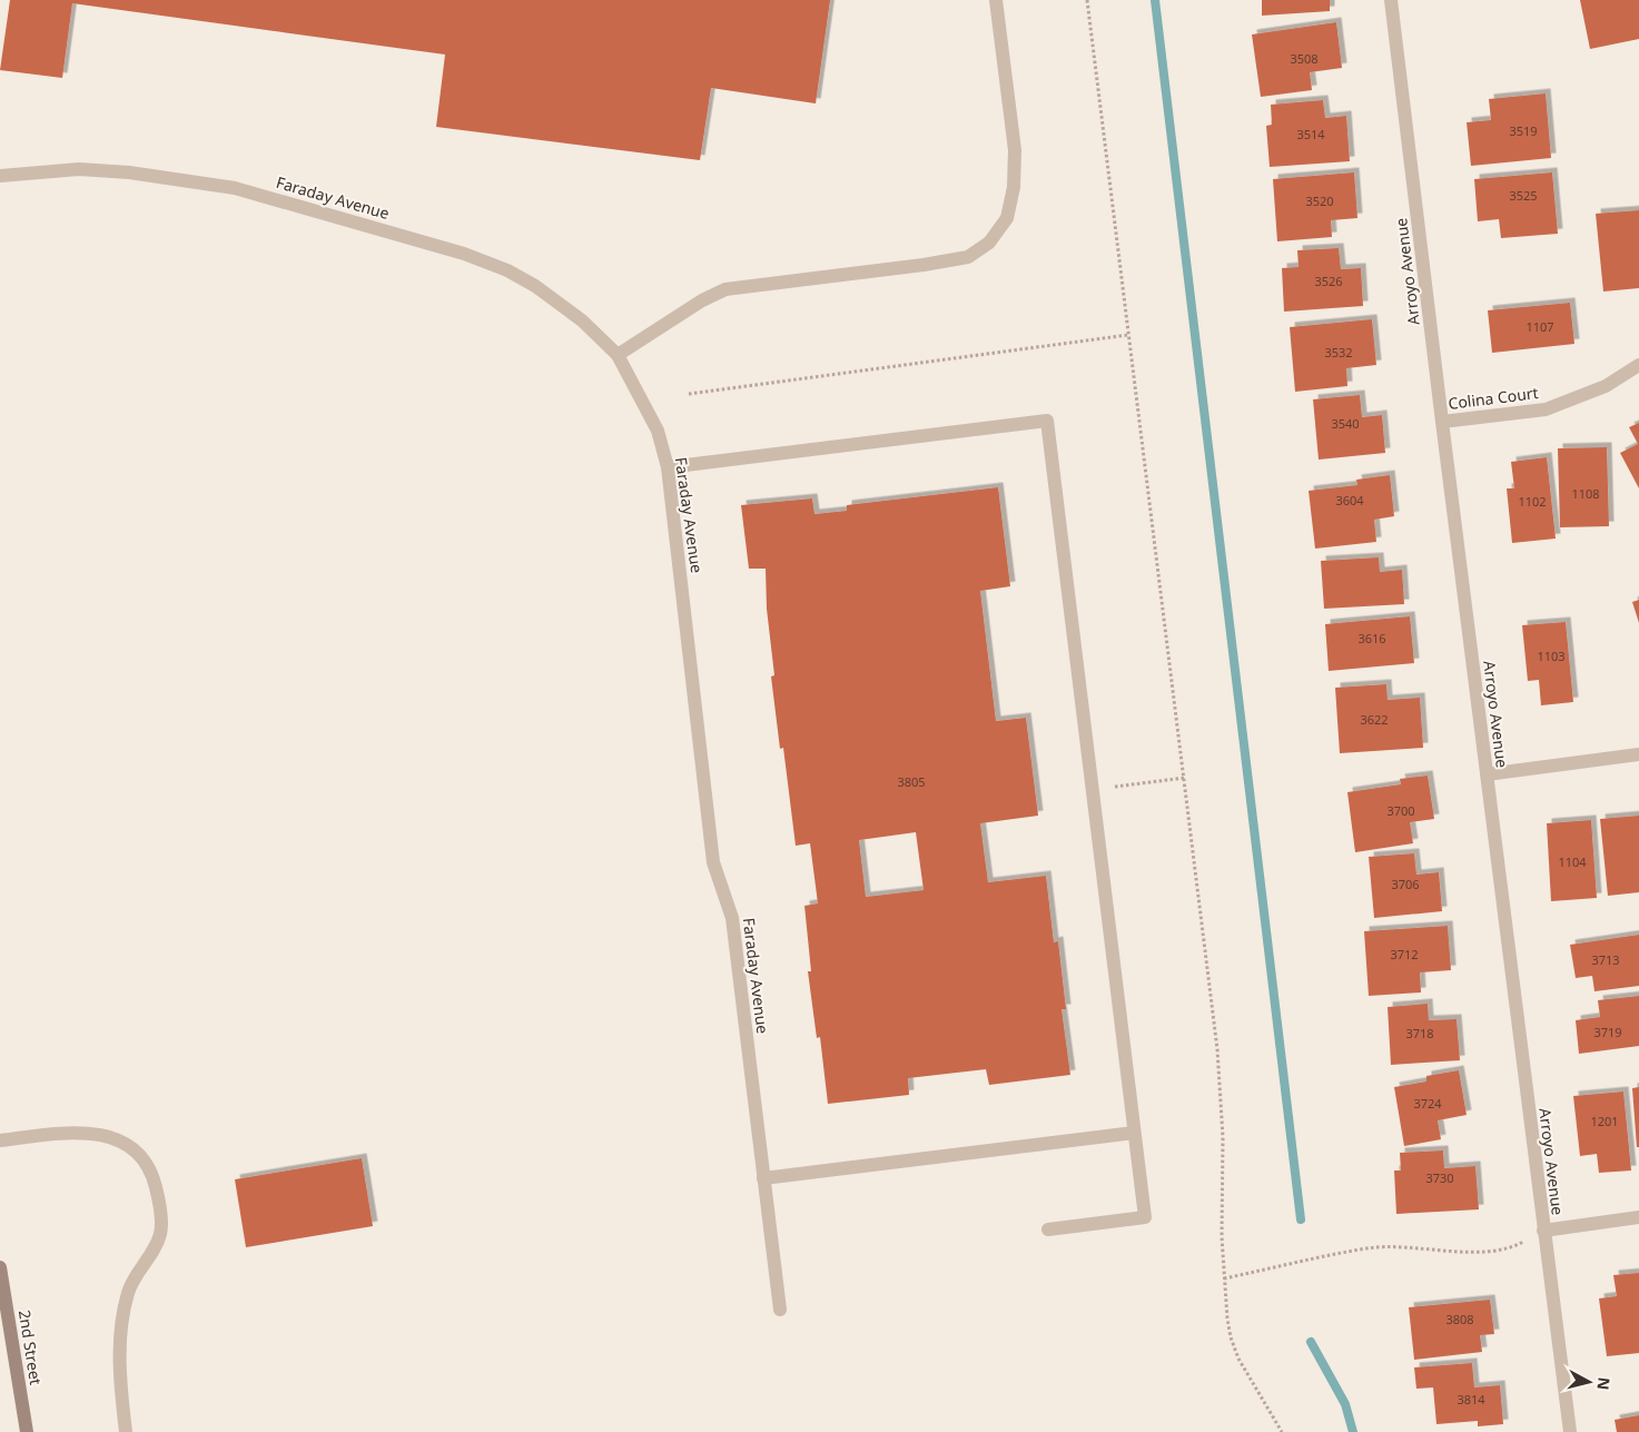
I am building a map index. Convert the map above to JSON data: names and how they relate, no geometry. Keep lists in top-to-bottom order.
{
  "streets": {
    "street": [
      "Faraday Avenue",
      "Arroyo Avenue",
      "Colina Court",
      "2nd Street"
    ]
  },
  "crossings": [
    ["Arroyo Avenue", "Colina Court"]
  ],
  "house_numbers": [
    "3508",
    "3519",
    "3514",
    "3525",
    "3520",
    "3526",
    "1107",
    "3532",
    "3540",
    "1108",
    "3604",
    "1102",
    "3616",
    "1103",
    "3622",
    "3805",
    "3700",
    "1104",
    "3706",
    "3712",
    "3713",
    "3719",
    "3718",
    "3724",
    "1201",
    "3730",
    "3808",
    "3814"
  ],
  "north": "right"
}
